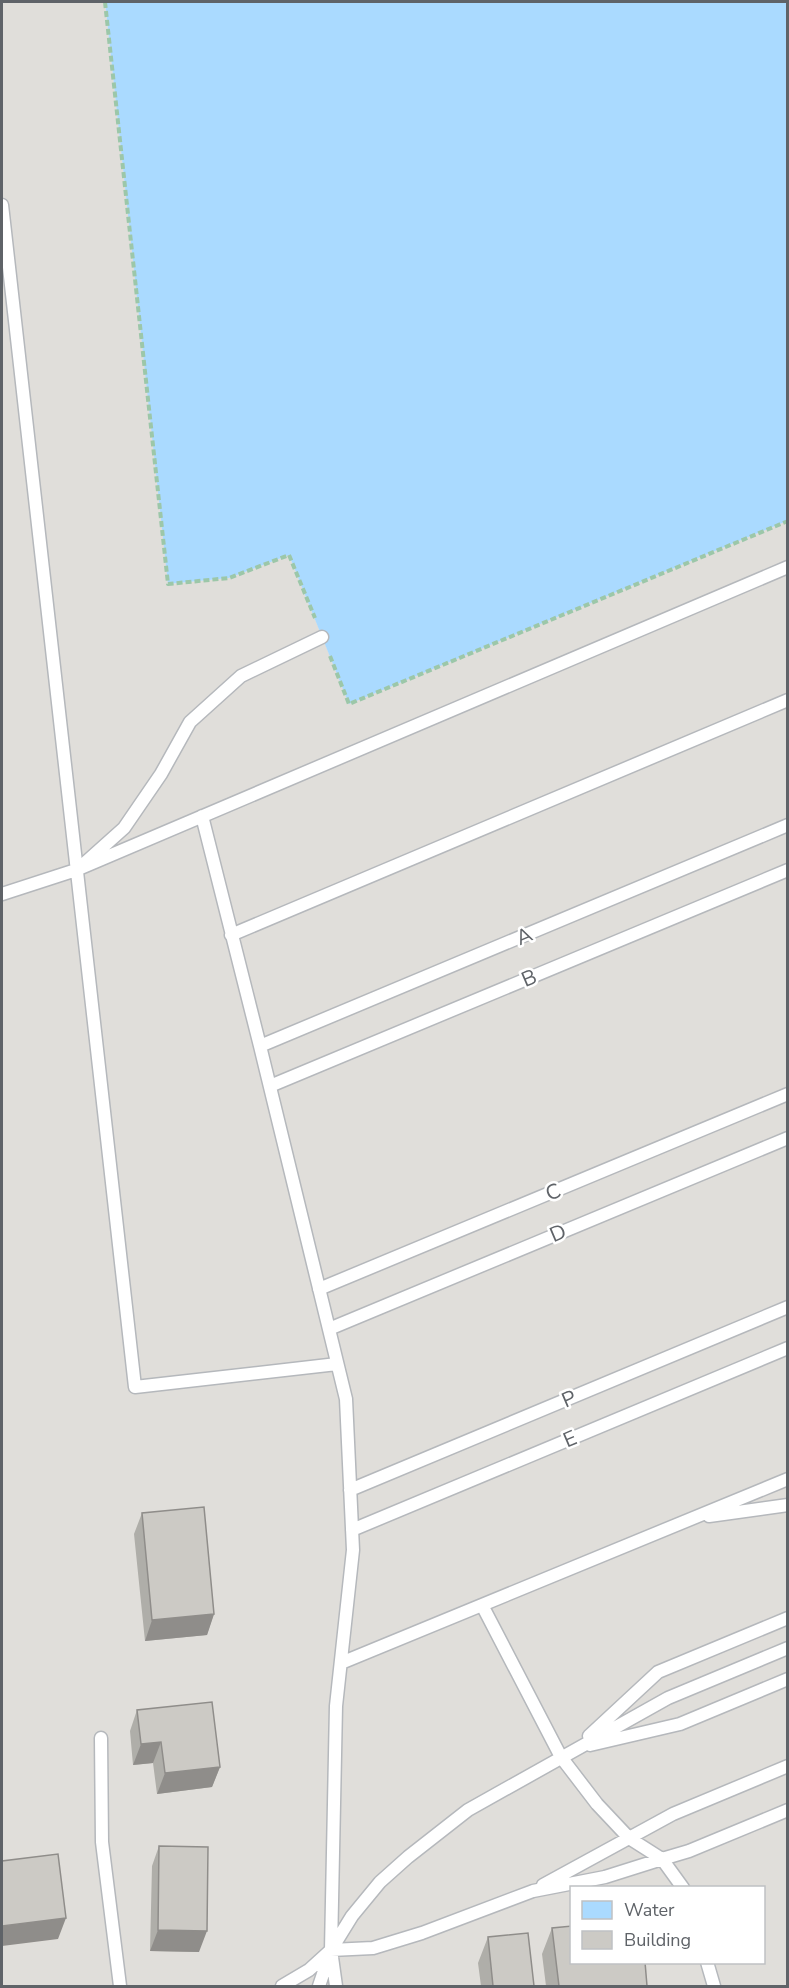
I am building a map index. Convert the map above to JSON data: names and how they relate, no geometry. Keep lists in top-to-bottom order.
{
  "streets": {
    "lane": [
      "A",
      "B",
      "C",
      "D",
      "P",
      "E"
    ]
  },
  "legend": ["Water", "Building"]
}
